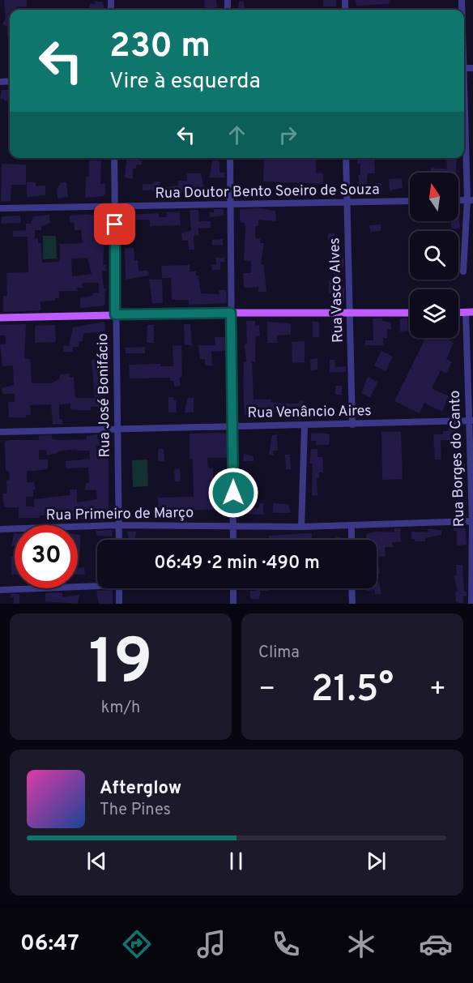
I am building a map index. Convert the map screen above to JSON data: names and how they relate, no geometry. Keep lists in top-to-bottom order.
{
  "streets": {
    "street": [
      "Rua Doutor Bento Soeiro de Souza",
      "Rua Vasco Alves",
      "Rua José Bonifácio",
      "Rua Venâncio Aires",
      "Rua Borges do Canto",
      "Rua Primeiro de Março"
    ]
  },
  "crossings": [
    ["Rua Doutor Bento Soeiro de Souza", "Rua Vasco Alves"],
    ["Rua Doutor Bento Soeiro de Souza", "Rua José Bonifácio"],
    ["Rua Vasco Alves", "Rua Venâncio Aires"],
    ["Rua José Bonifácio", "Rua Venâncio Aires"],
    ["Rua José Bonifácio", "Rua Primeiro de Março"],
    ["Rua Venâncio Aires", "Rua Borges do Canto"],
    ["Rua Borges do Canto", "Rua Primeiro de Março"]
  ],
  "north": "top",
  "page": {
    "turn": ["230 m", "Vire à esquerda"],
    "limit": "30",
    "trip": "06:49 · 2 min · 490 m",
    "tile": [
      ["19", "km/h"],
      "Clima"
    ],
    "heat": ["−", "21.5°", "+"],
    "song": ["Afterglow", "The Pines"],
    "tabs": "06:47"
  }
}
